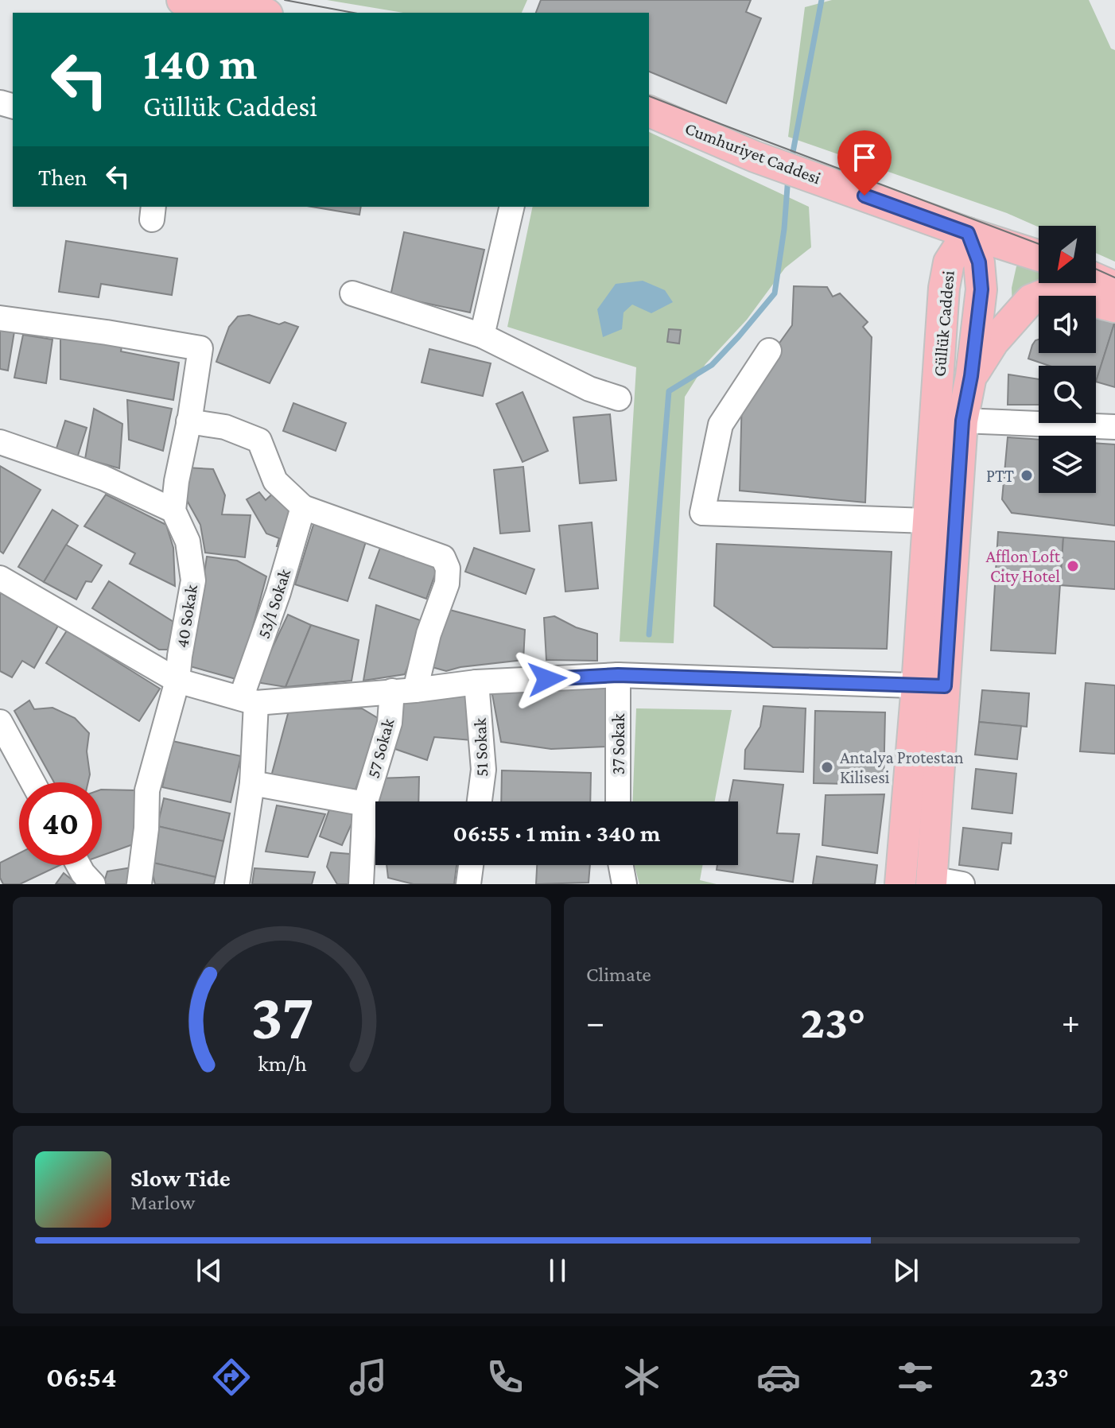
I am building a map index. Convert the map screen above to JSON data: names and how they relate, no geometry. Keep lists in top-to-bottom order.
{
  "streets": {
    "main road": ["Cumhuriyet Caddesi", "Güllük Caddesi"],
    "street": [
      "53/1 Sokak",
      "40 Sokak",
      "37 Sokak",
      "51 Sokak",
      "57 Sokak"
    ]
  },
  "crossings": [
    ["Cumhuriyet Caddesi", "Güllük Caddesi"],
    ["53/1 Sokak", "57 Sokak"]
  ],
  "places": ["PTT", "Afflon Loft City Hotel", "Antalya Protestan Kilisesi"],
  "north": "bottom left",
  "page": {
    "turn": ["140 m", "Güllük Caddesi"],
    "then": "Then",
    "limit": "40",
    "trip": "06:55 · 1 min · 340 m",
    "tile": "Climate",
    "heat": ["−", "23°", "+"],
    "song": ["Slow Tide", "Marlow"],
    "tabs": ["06:54", "23°"],
    "gauge": ["37", "km/h"]
  }
}
